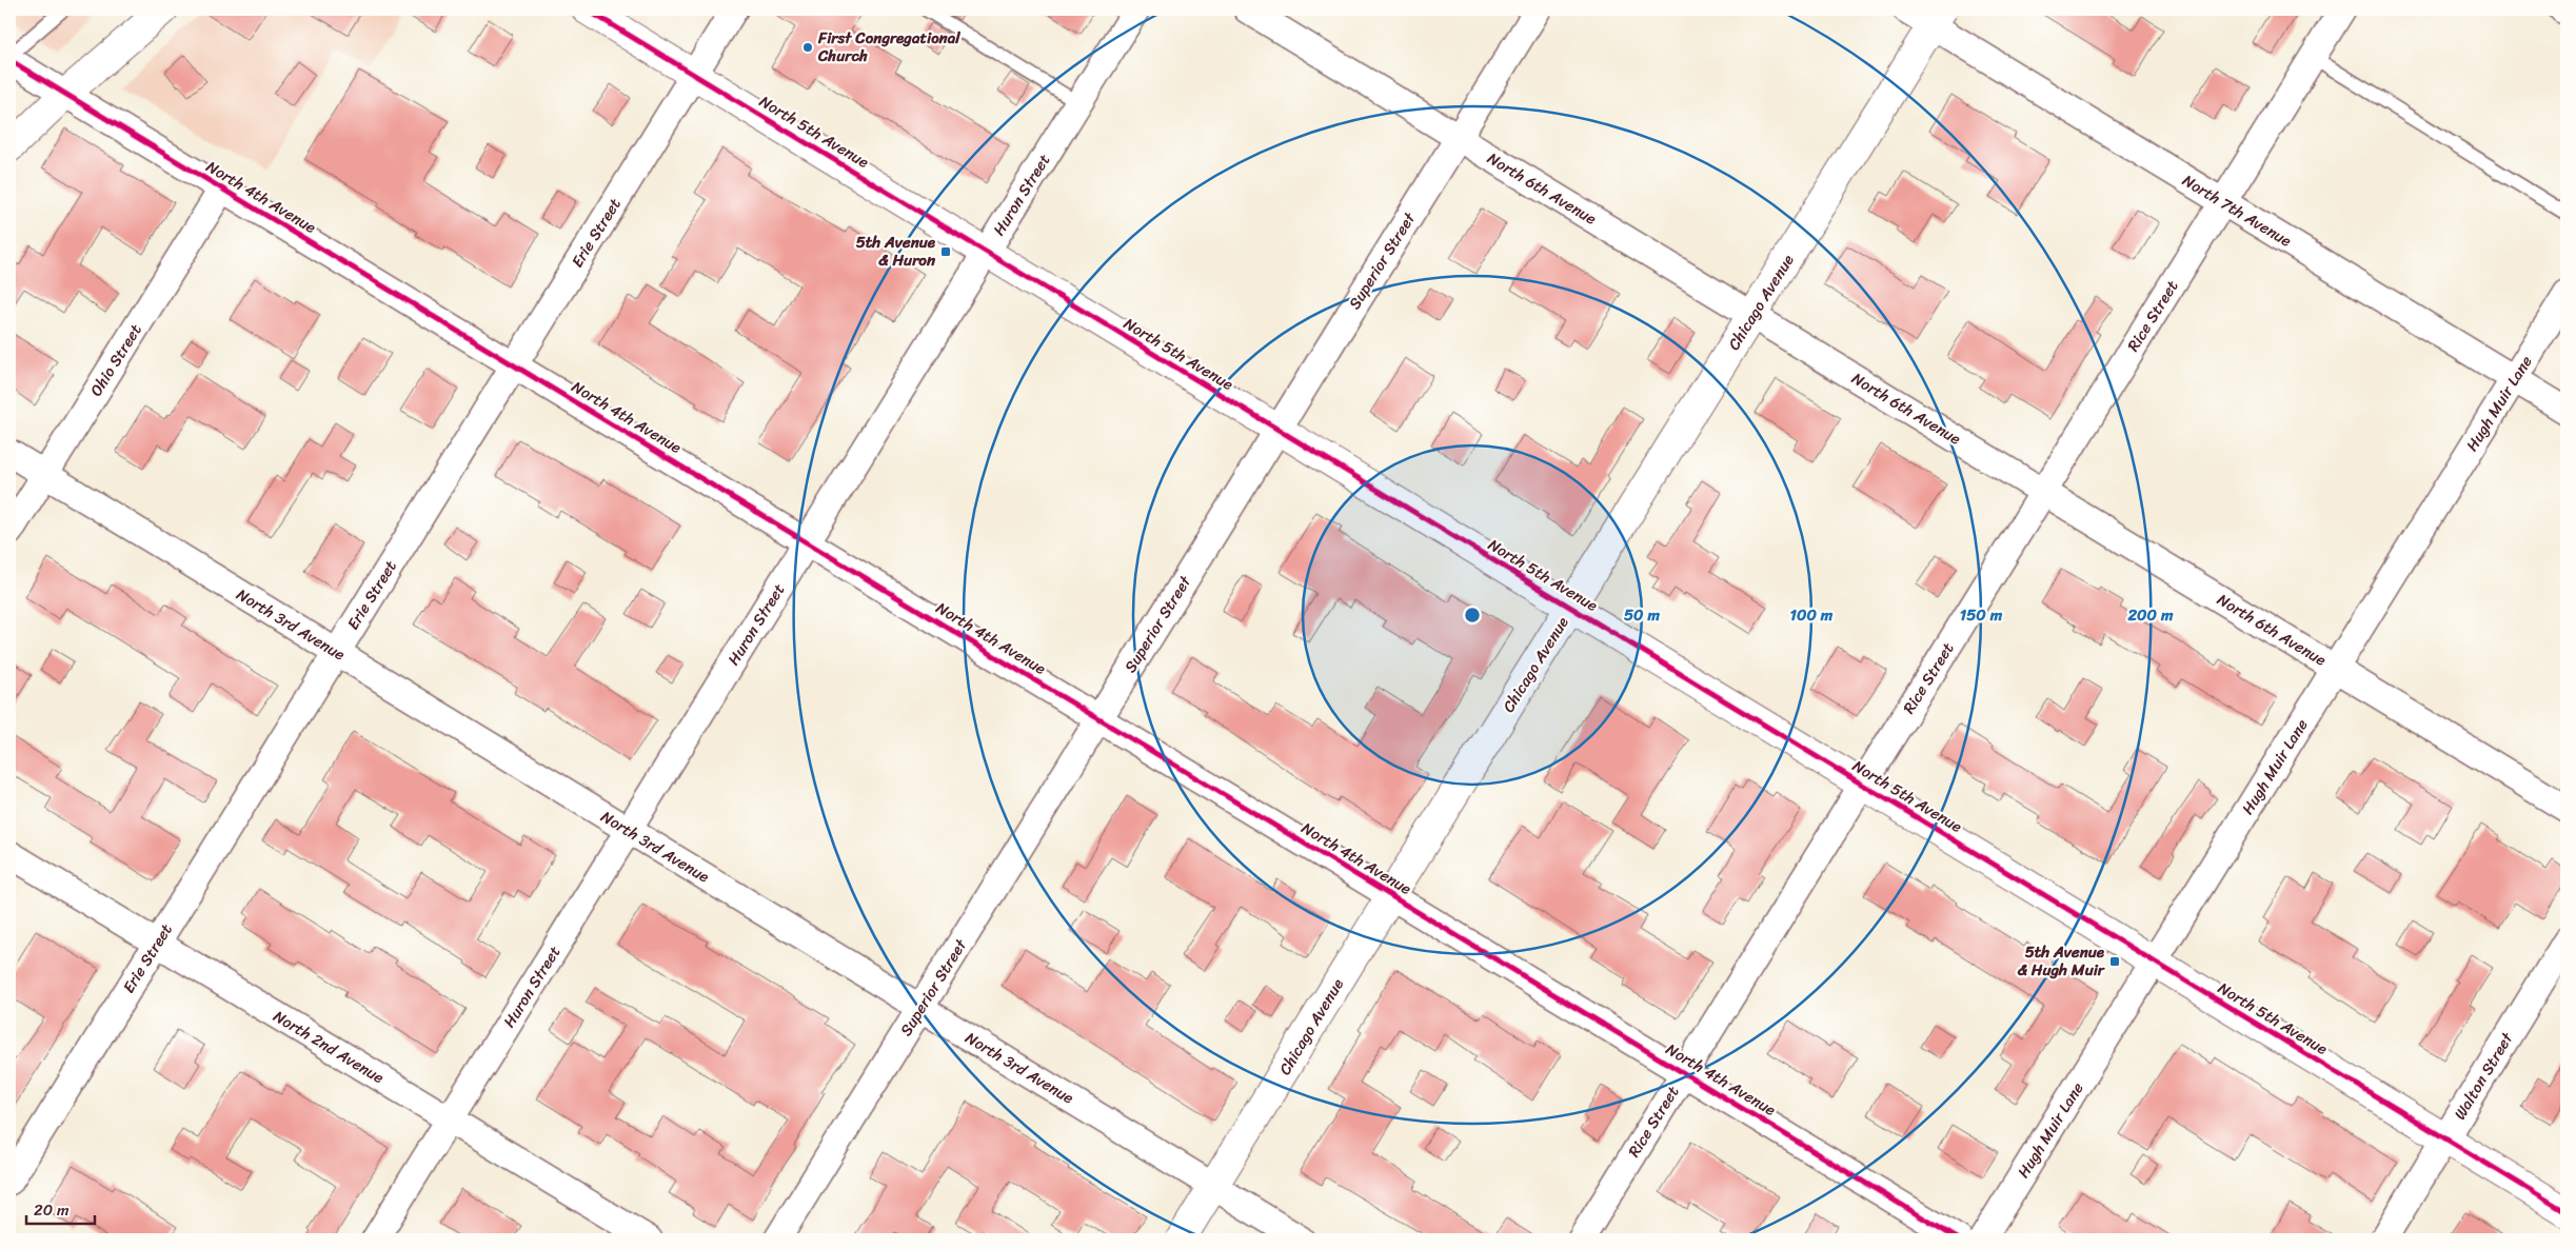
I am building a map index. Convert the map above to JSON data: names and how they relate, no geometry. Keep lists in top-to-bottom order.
{
  "streets": {
    "street": [
      "North 5th Avenue",
      "North 6th Avenue",
      "Huron Street",
      "North 4th Avenue",
      "North 7th Avenue",
      "Erie Street",
      "Superior Street",
      "Chicago Avenue",
      "Rice Street",
      "Ohio Street",
      "Hugh Muir Lane",
      "North 3rd Avenue",
      "North 2nd Avenue",
      "Walton Street"
    ]
  },
  "crossings": [
    ["North 5th Avenue", "Huron Street"],
    ["North 5th Avenue", "Erie Street"],
    ["North 5th Avenue", "Superior Street"],
    ["North 5th Avenue", "Chicago Avenue"],
    ["North 5th Avenue", "Rice Street"],
    ["North 5th Avenue", "Hugh Muir Lane"],
    ["North 5th Avenue", "Walton Street"],
    ["North 6th Avenue", "Superior Street"],
    ["North 6th Avenue", "Chicago Avenue"],
    ["North 6th Avenue", "Rice Street"],
    ["North 6th Avenue", "Hugh Muir Lane"],
    ["Huron Street", "North 4th Avenue"],
    ["Huron Street", "North 3rd Avenue"],
    ["Huron Street", "North 2nd Avenue"],
    ["North 4th Avenue", "Erie Street"],
    ["North 4th Avenue", "Superior Street"],
    ["North 4th Avenue", "Chicago Avenue"],
    ["North 4th Avenue", "Rice Street"],
    ["North 4th Avenue", "Ohio Street"],
    ["North 7th Avenue", "Chicago Avenue"],
    ["North 7th Avenue", "Rice Street"],
    ["North 7th Avenue", "Hugh Muir Lane"],
    ["Erie Street", "North 3rd Avenue"],
    ["Erie Street", "North 2nd Avenue"],
    ["Superior Street", "North 3rd Avenue"],
    ["Chicago Avenue", "North 3rd Avenue"],
    ["Ohio Street", "North 3rd Avenue"]
  ],
  "places": {
    "other": ["First Congregational Church"],
    "transit": ["5th Avenue & Huron", "5th Avenue & Hugh Muir"]
  },
  "scale_bar": "20 m",
  "rings": [
    "50 m",
    "100 m",
    "150 m",
    "200 m"
  ]
}
